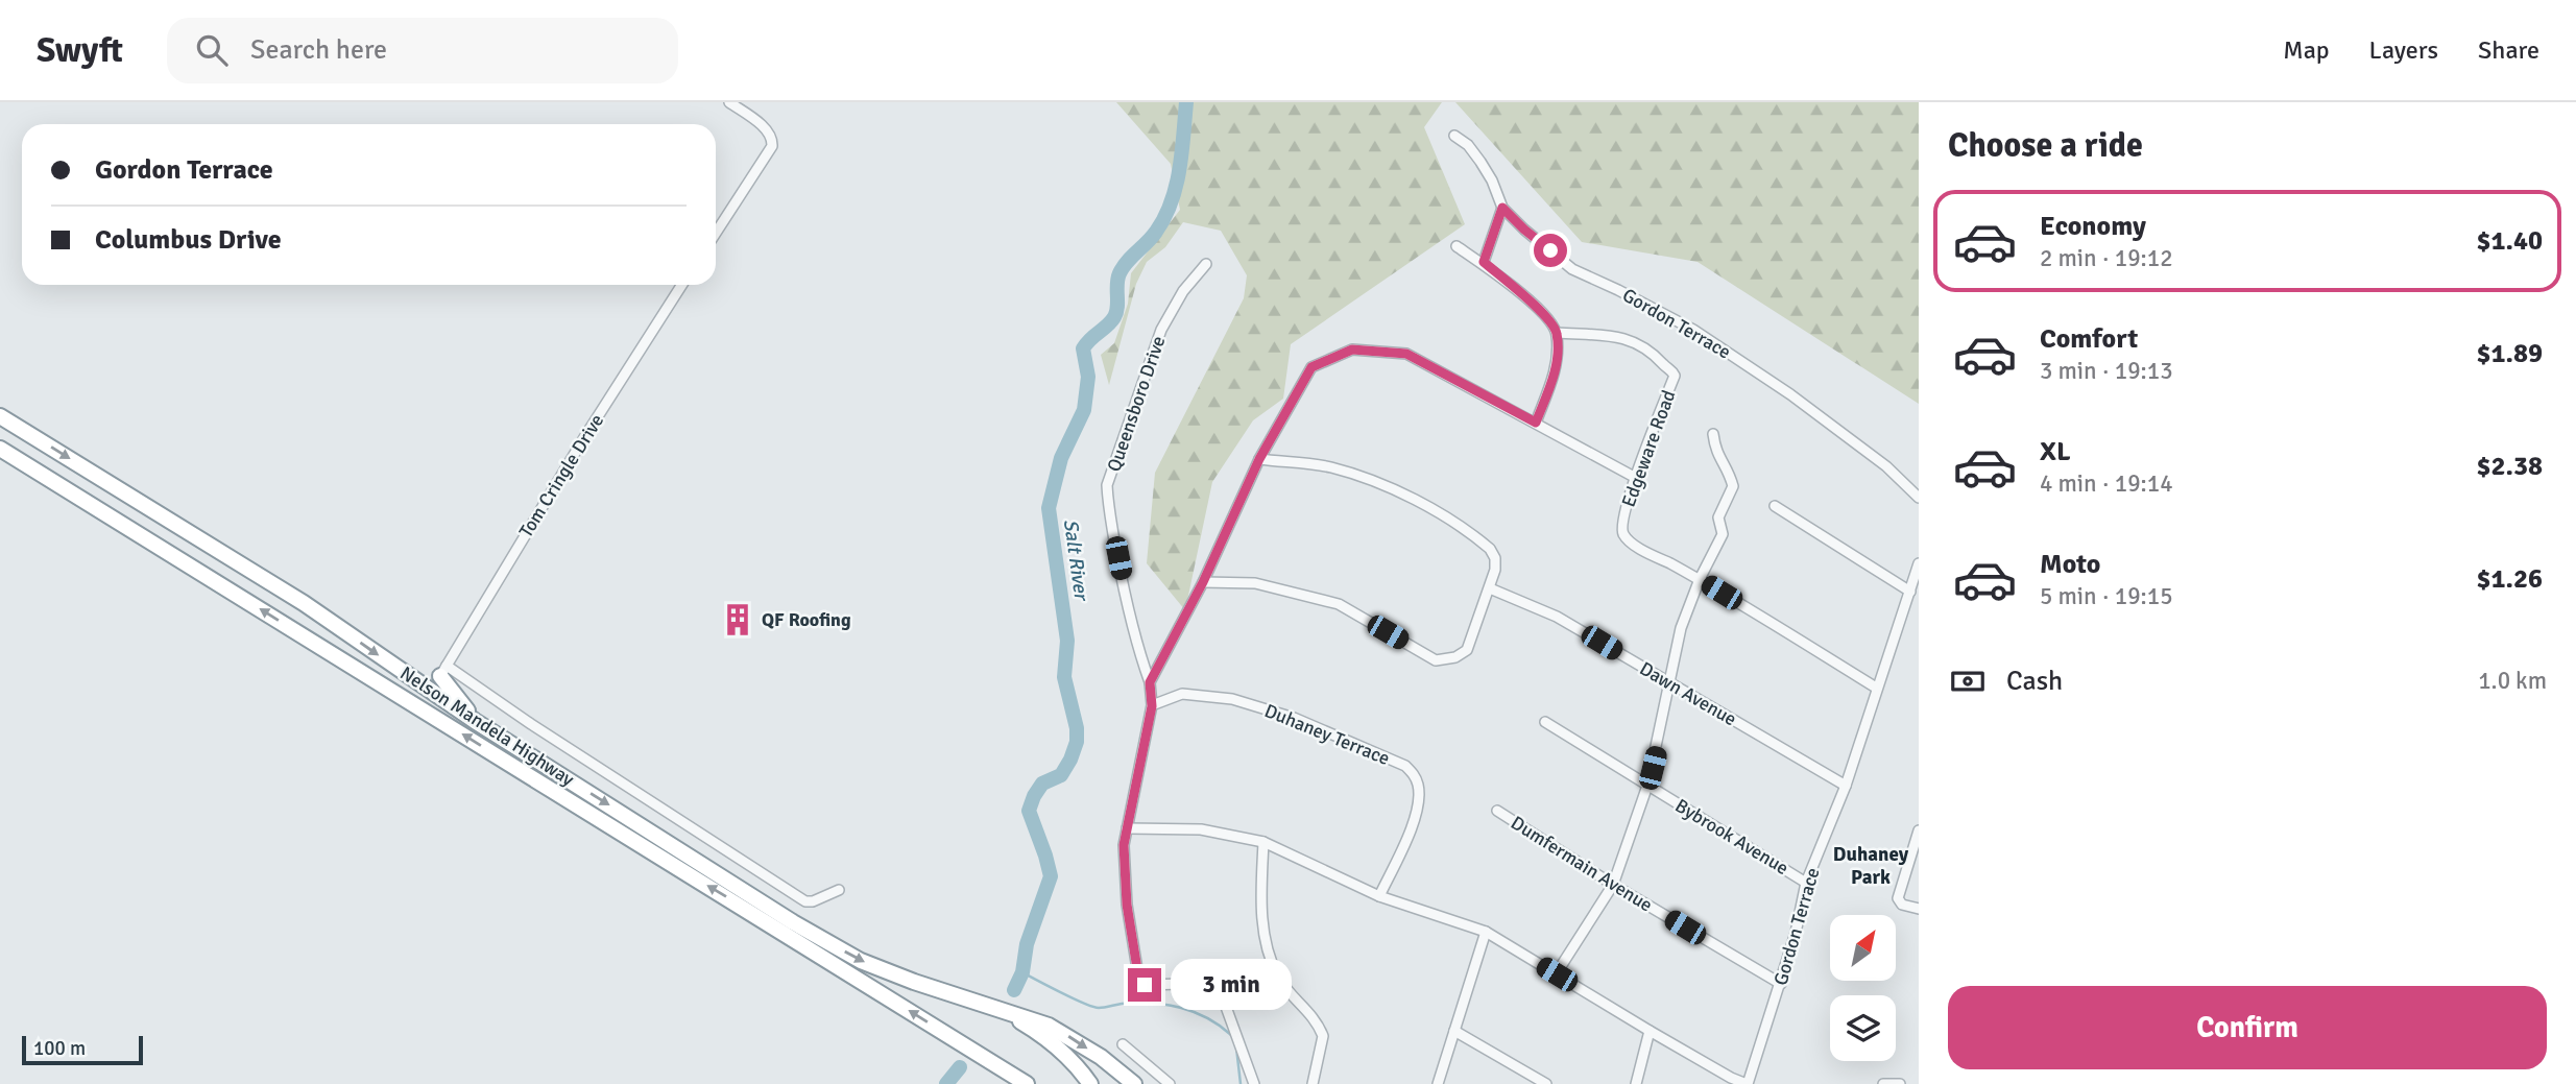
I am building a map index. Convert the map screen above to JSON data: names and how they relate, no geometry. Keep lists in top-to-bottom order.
{
  "streets": {
    "highway": ["Nelson Mandela Highway"],
    "street": [
      "Gordon Terrace",
      "Queensboro Drive",
      "Edgeware Road",
      "Tom Cringle Drive",
      "Dawn Avenue",
      "Duhaney Terrace",
      "Bybrook Avenue",
      "Dumfermain Avenue"
    ]
  },
  "crossings": [
    ["Gordon Terrace", "Edgeware Road"],
    ["Gordon Terrace", "Dawn Avenue"],
    ["Gordon Terrace", "Bybrook Avenue"],
    ["Gordon Terrace", "Dumfermain Avenue"],
    ["Queensboro Drive", "Duhaney Terrace"]
  ],
  "districts": ["Duhaney Park"],
  "water": ["Salt River"],
  "places": {
    "building": ["QF Roofing"]
  },
  "scale_bar": "100 m",
  "north": "top right",
  "page": {
    "header": "Swyft",
    "search": "Search here",
    "nav": ["Map", "Layers", "Share"],
    "heading": "Choose a ride",
    "banner": ["Gordon Terrace", "Columbus Drive"],
    "list": [
      {
        "name": "Economy",
        "note": "2 min · 19:12",
        "value": "$1.40"
      },
      {
        "name": "Comfort",
        "note": "3 min · 19:13",
        "value": "$1.89"
      },
      {
        "name": "XL",
        "note": "4 min · 19:14",
        "value": "$2.38"
      },
      {
        "name": "Moto",
        "note": "5 min · 19:15",
        "value": "$1.26"
      }
    ],
    "pay": ["Cash", "1.0 km"],
    "bubble": "3 min",
    "buttons": "Confirm",
    "scale": "100 m"
  }
}
